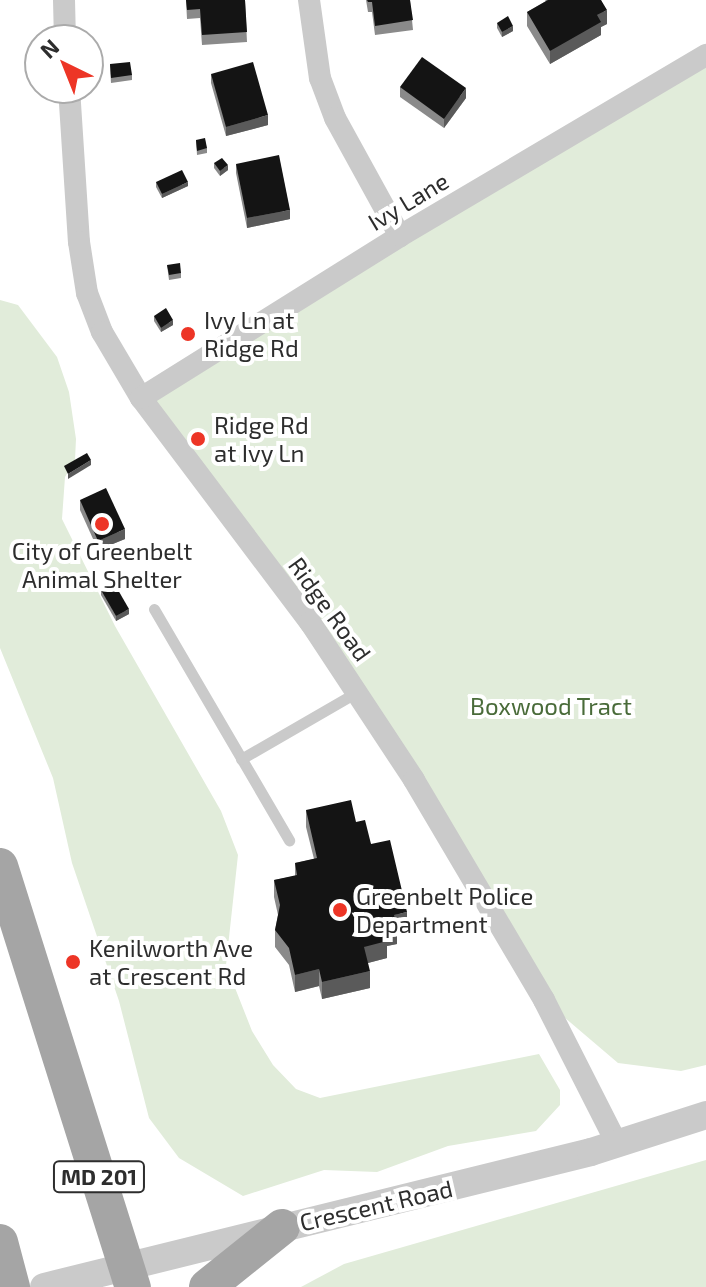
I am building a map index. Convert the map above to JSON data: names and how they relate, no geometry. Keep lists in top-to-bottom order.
{
  "streets": {
    "main road": ["MD 201"],
    "street": ["Ivy Lane", "Ridge Road", "Crescent Road"]
  },
  "crossings": [
    ["Ivy Lane", "Ridge Road"],
    ["Ridge Road", "Crescent Road"],
    ["MD 201", "Crescent Road"]
  ],
  "parks": ["Boxwood Tract"],
  "places": [
    "Ivy Ln at Ridge Rd",
    "Ridge Rd at Ivy Ln",
    "City of Greenbelt Animal Shelter",
    "Greenbelt Police Department",
    "Kenilworth Ave at Crescent Rd"
  ],
  "north": "top left"
}
